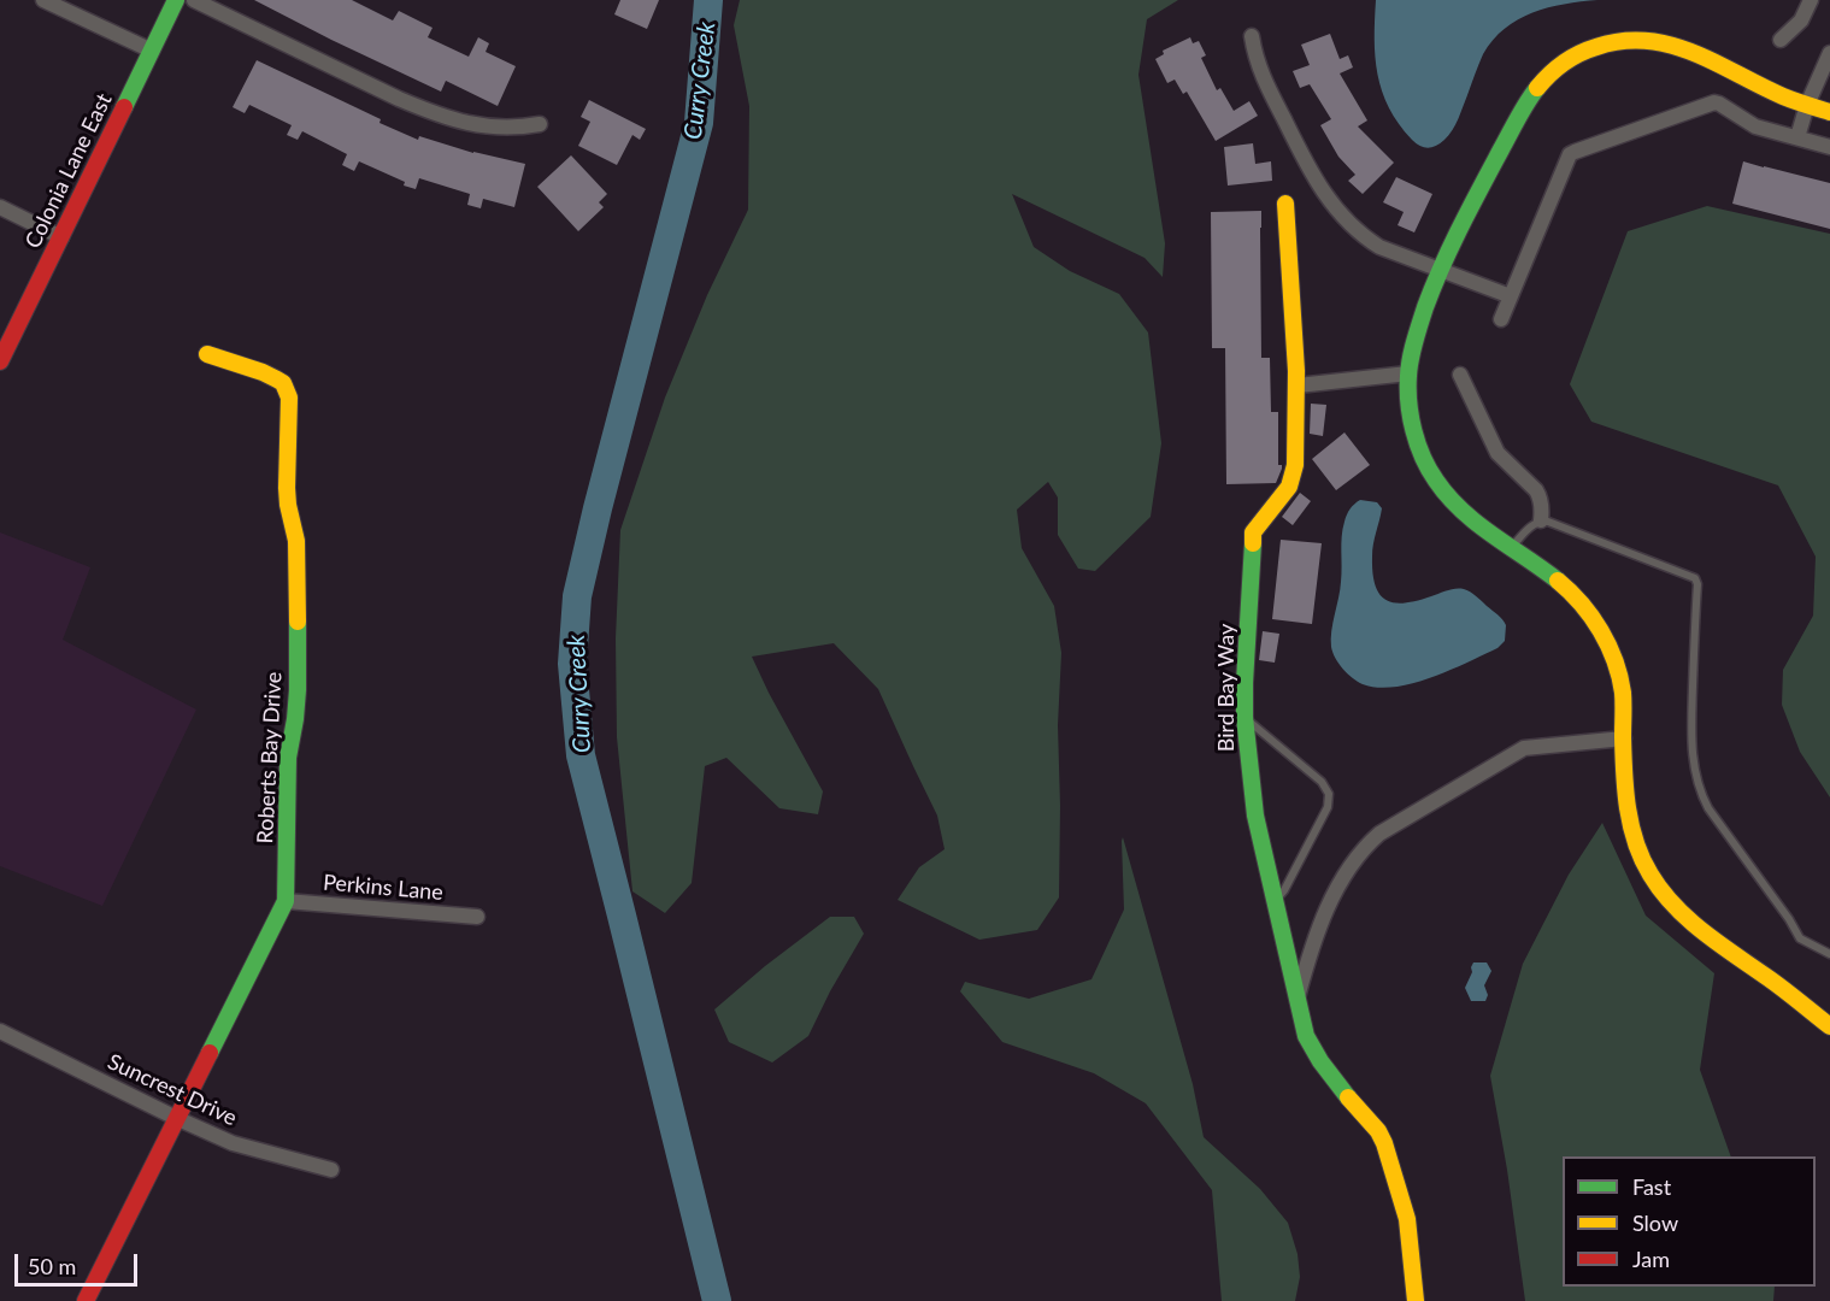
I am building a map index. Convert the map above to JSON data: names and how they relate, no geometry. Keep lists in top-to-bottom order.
{
  "streets": {
    "street": [
      "Colonia Lane East",
      "Bird Bay Way",
      "Roberts Bay Drive",
      "Perkins Lane",
      "Suncrest Drive"
    ]
  },
  "crossings": [
    ["Roberts Bay Drive", "Perkins Lane"],
    ["Roberts Bay Drive", "Suncrest Drive"]
  ],
  "water": ["Curry Creek"],
  "legend": ["Fast", "Slow", "Jam"],
  "scale_bar": "50 m"
}
